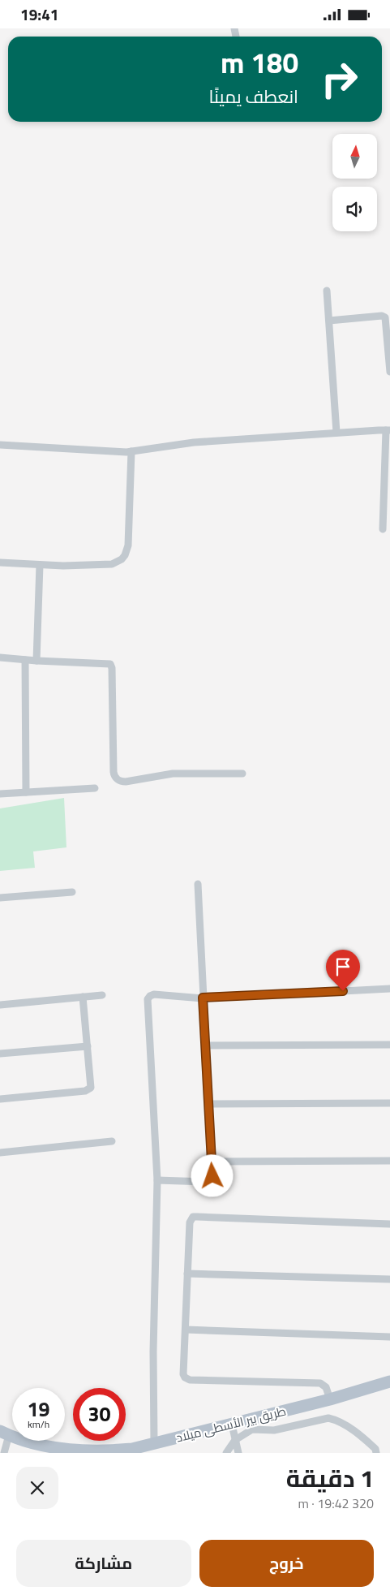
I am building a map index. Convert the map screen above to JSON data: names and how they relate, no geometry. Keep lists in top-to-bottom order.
{
  "streets": {
    "main road": ["طريق بير الأسطى ميلاد"]
  },
  "north": "top",
  "page": {
    "status": "19:41",
    "turn": ["180 m", "انعطف يمينًا"],
    "speed": "19 km/h",
    "limit": "30",
    "heading": ["1 دقيقة", "320 m · 19:42"],
    "buttons": ["خروج", "مشاركة"]
  }
}
